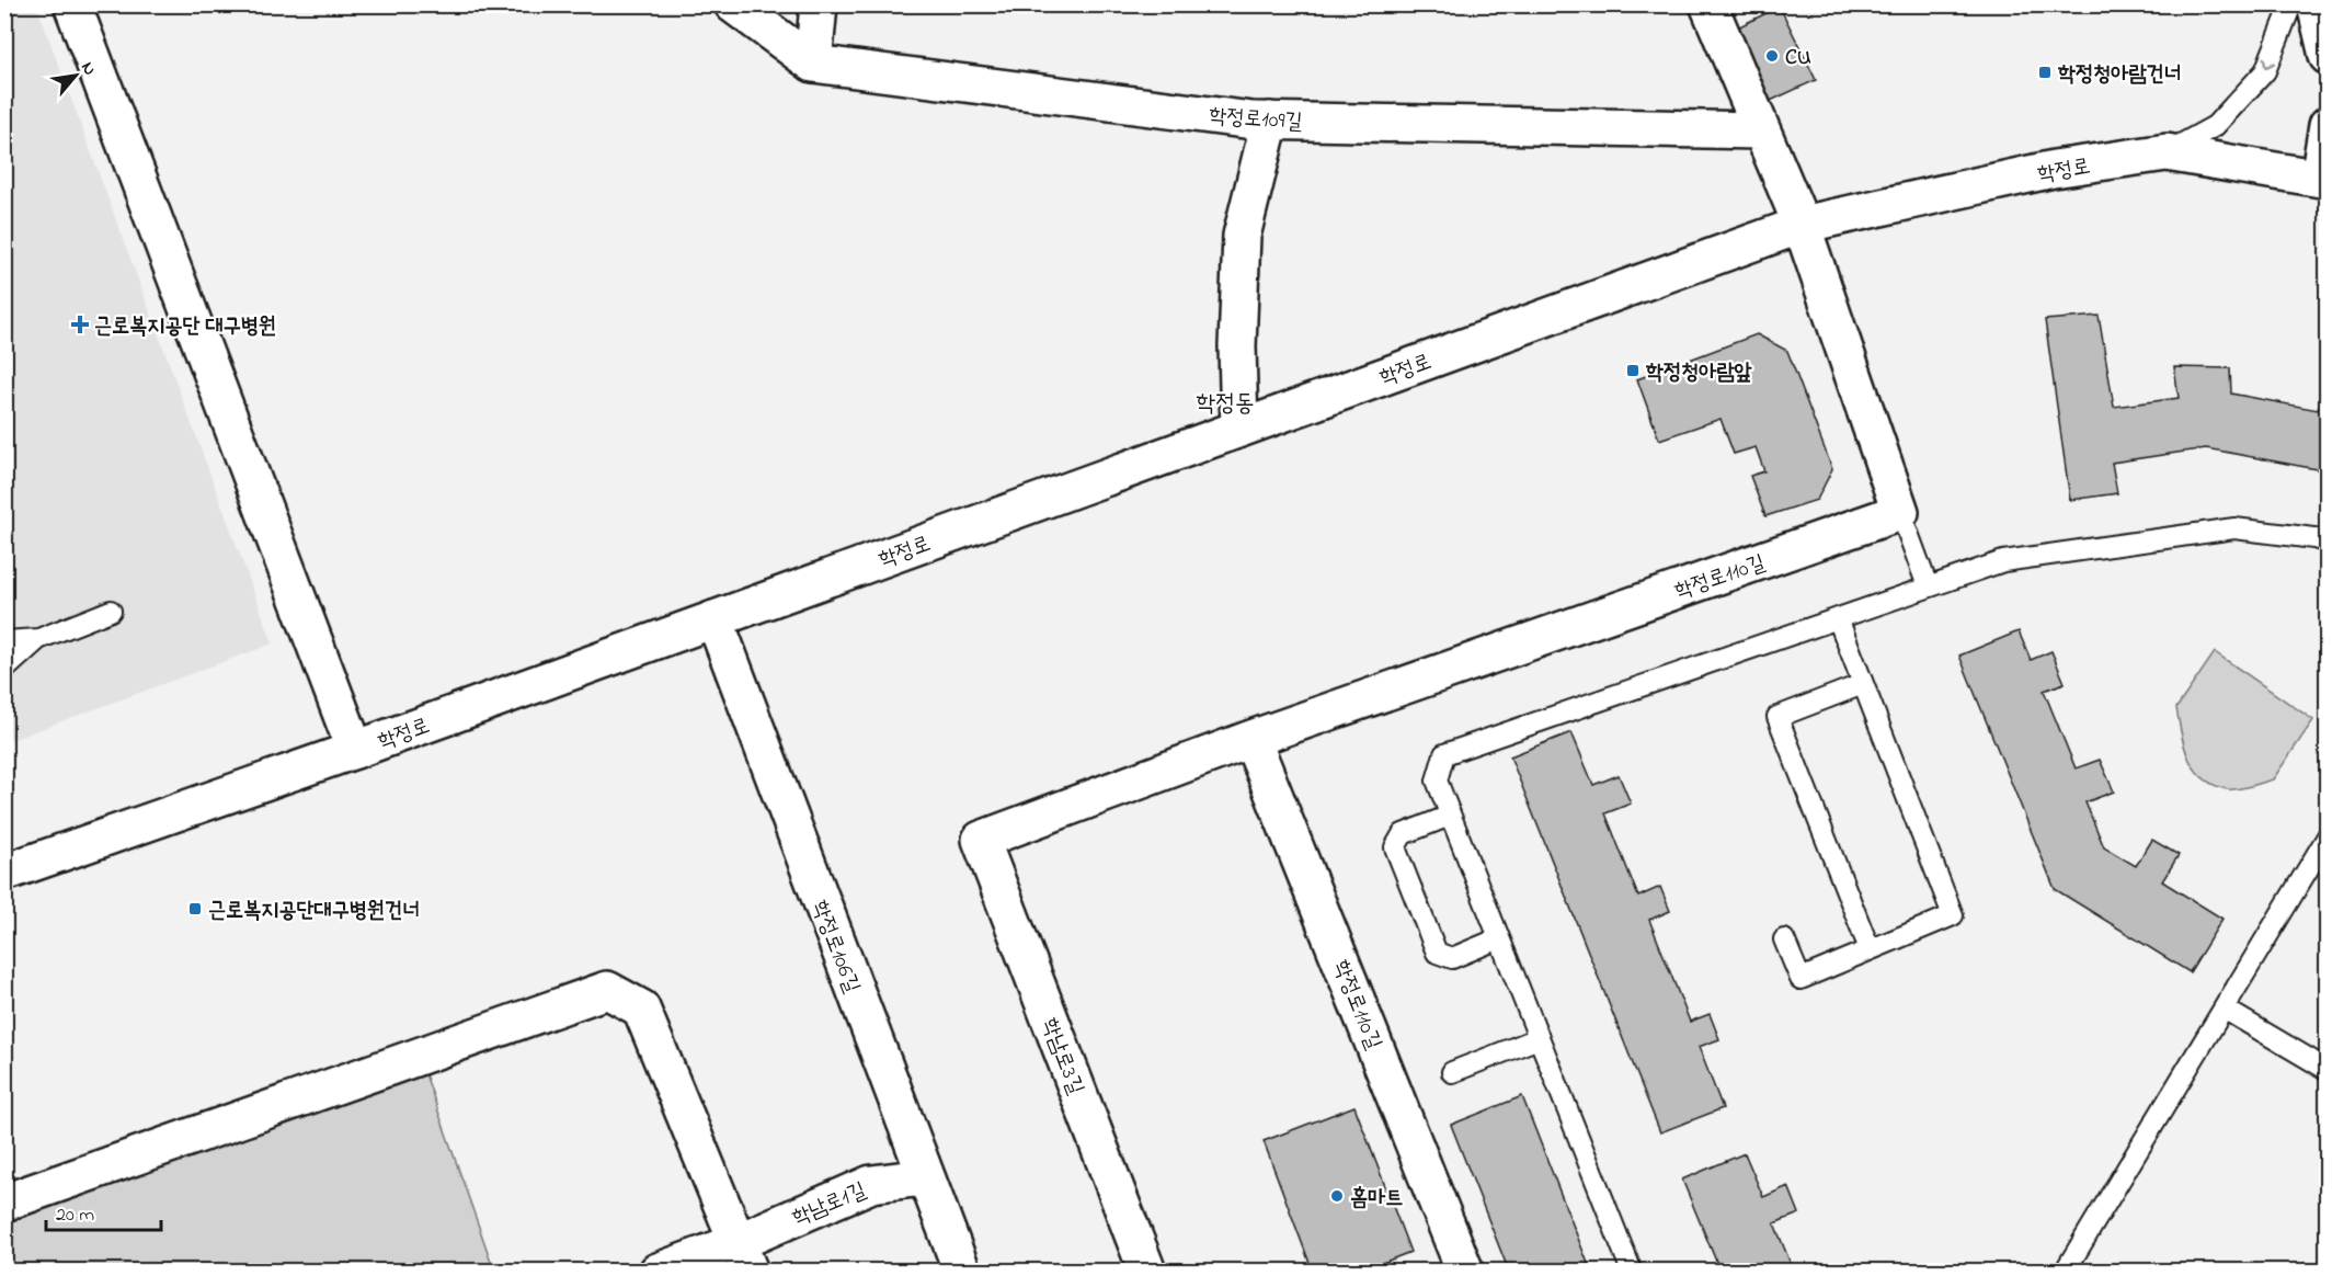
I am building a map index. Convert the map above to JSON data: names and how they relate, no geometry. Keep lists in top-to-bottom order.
{
  "streets": {
    "street": [
      "학정로109길",
      "학정로",
      "학정로110길",
      "학정로106길",
      "학남로3길",
      "학남로1길"
    ]
  },
  "crossings": [
    ["학정로", "학정로106길"],
    ["학정로110길", "학남로3길"],
    ["학정로106길", "학남로1길"]
  ],
  "districts": ["학정동"],
  "places": {
    "other": ["CU", "홈마트"],
    "transit": ["학정청아람건너", "학정청아람앞", "근로복지공단대구병원건너"],
    "health": ["근로복지공단 대구병원"]
  },
  "scale_bar": "20 m",
  "north": "top right"
}
